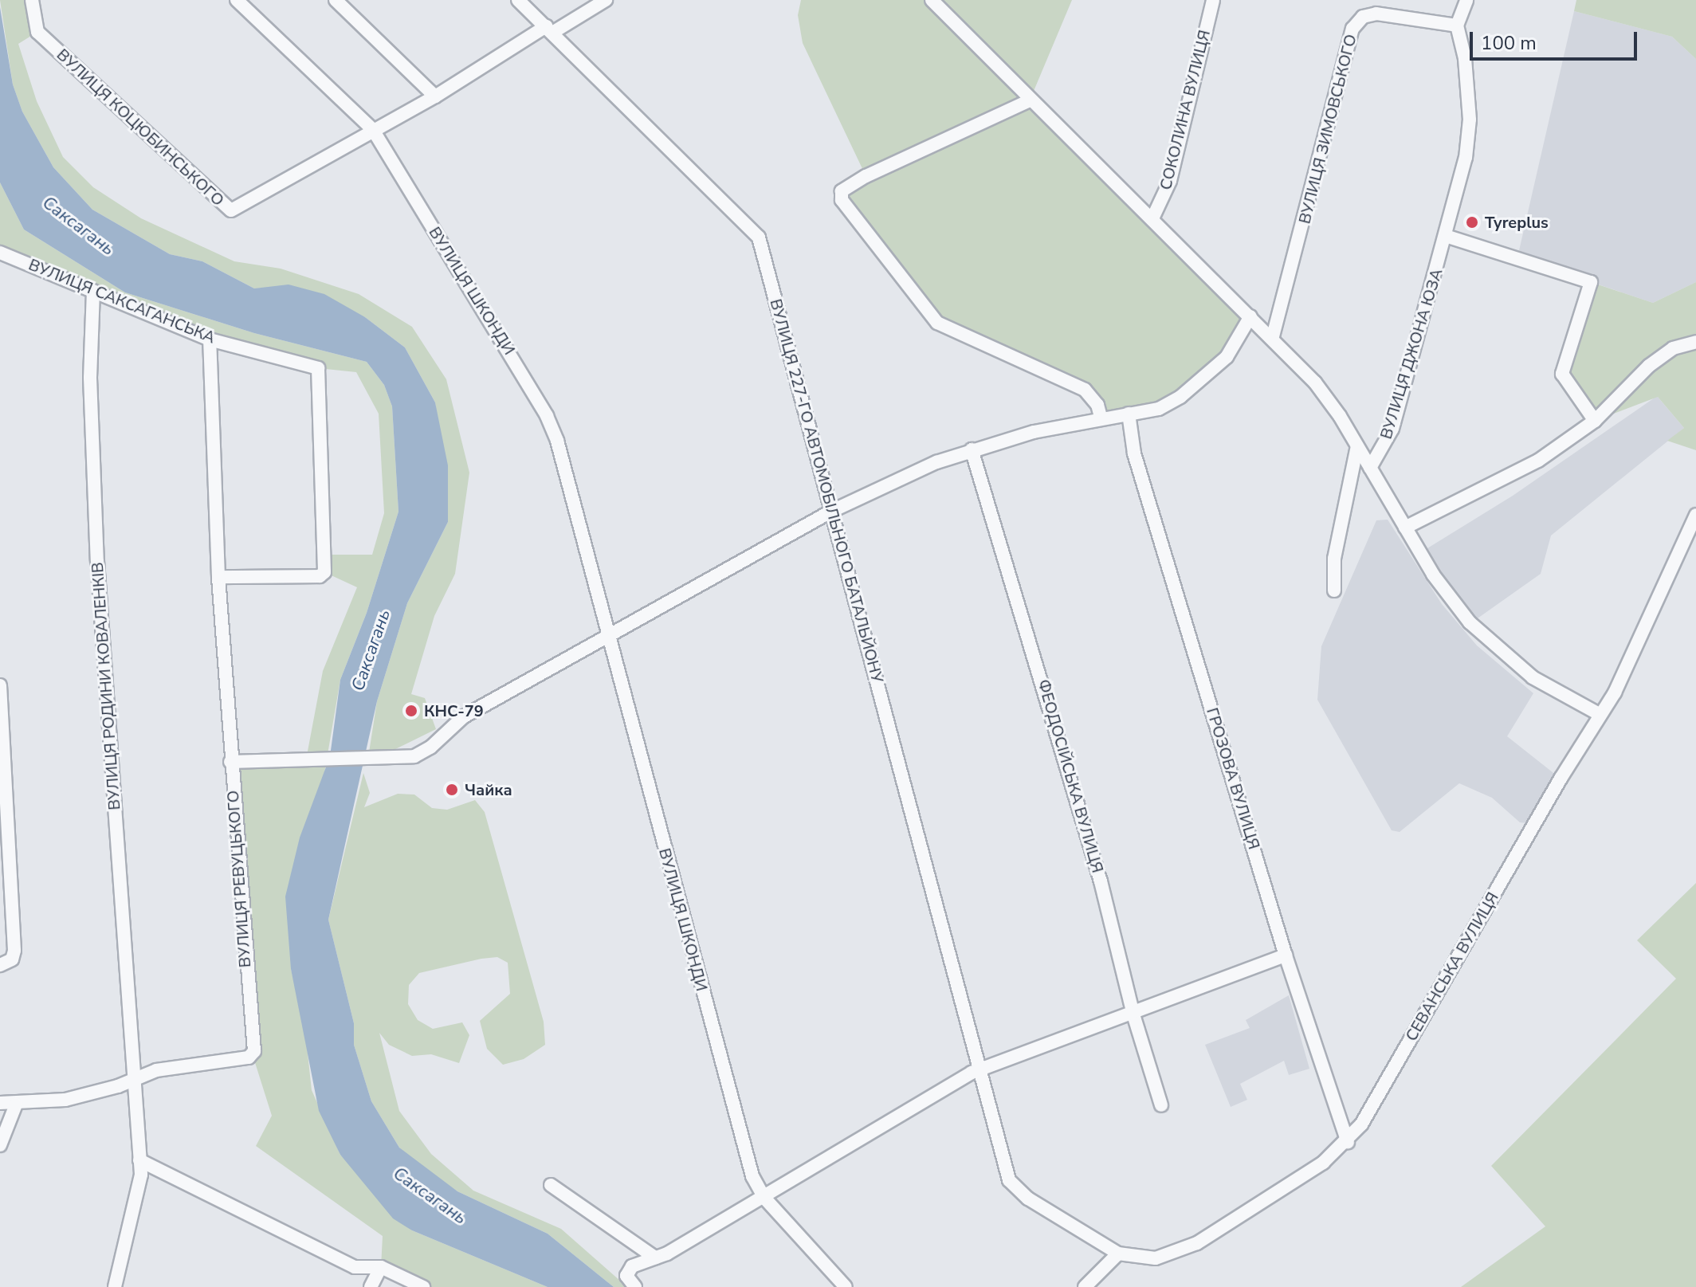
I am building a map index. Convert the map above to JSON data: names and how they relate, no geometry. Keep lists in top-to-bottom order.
{
  "streets": {
    "street": [
      "СОКОЛИНА ВУЛИЦЯ",
      "ВУЛИЦЯ КОЦЮБИНСЬКОГО",
      "ВУЛИЦЯ ЗИМОВСЬКОГО",
      "ВУЛИЦЯ ШКОНДИ",
      "ВУЛИЦЯ САКСАГАНСЬКА",
      "ВУЛИЦЯ ДЖОНА ЮЗА",
      "ВУЛИЦЯ 227-ГО АВТОМОБІЛЬНОГО БАТАЛЬЙОНУ",
      "ВУЛИЦЯ РОДИНИ КОВАЛЕНКІВ",
      "ФЕОДОСІЙСЬКА ВУЛИЦЯ",
      "ГРОЗОВА ВУЛИЦЯ",
      "ВУЛИЦЯ РЕВУЦЬКОГО",
      "СЕВАНСЬКА ВУЛИЦЯ"
    ]
  },
  "crossings": [
    ["ВУЛИЦЯ КОЦЮБИНСЬКОГО", "ВУЛИЦЯ ШКОНДИ"],
    ["ВУЛИЦЯ ЗИМОВСЬКОГО", "ВУЛИЦЯ ДЖОНА ЮЗА"],
    ["ВУЛИЦЯ САКСАГАНСЬКА", "ВУЛИЦЯ РОДИНИ КОВАЛЕНКІВ"],
    ["ВУЛИЦЯ САКСАГАНСЬКА", "ВУЛИЦЯ РЕВУЦЬКОГО"],
    ["ВУЛИЦЯ 227-ГО АВТОМОБІЛЬНОГО БАТАЛЬЙОНУ", "СЕВАНСЬКА ВУЛИЦЯ"],
    ["ВУЛИЦЯ РОДИНИ КОВАЛЕНКІВ", "ВУЛИЦЯ РЕВУЦЬКОГО"],
    ["ГРОЗОВА ВУЛИЦЯ", "СЕВАНСЬКА ВУЛИЦЯ"]
  ],
  "water": ["Саксагань"],
  "places": ["Tyreplus", "КНС-79", "Чайка"],
  "scale_bar": "100 m"
}
